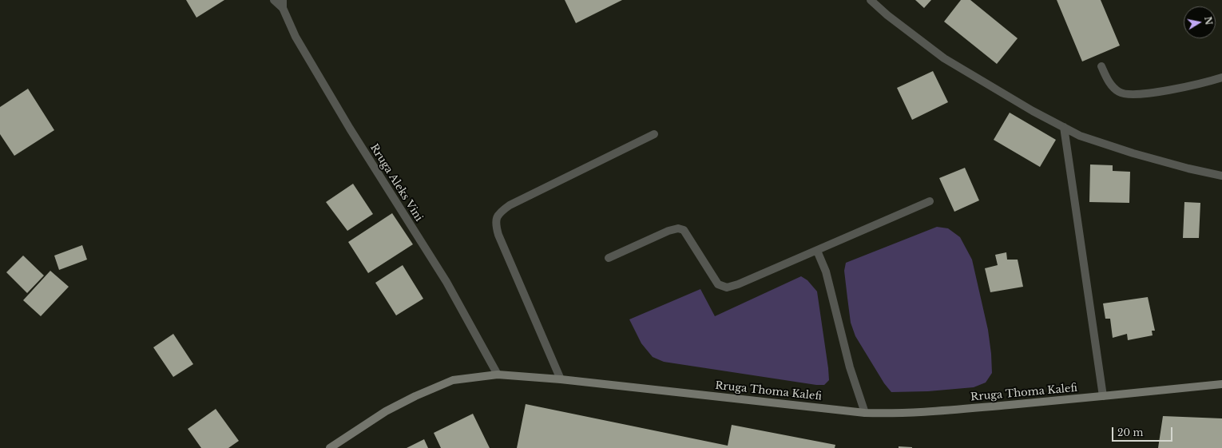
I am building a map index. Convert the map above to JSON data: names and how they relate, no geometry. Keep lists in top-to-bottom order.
{
  "streets": {
    "main road": ["Rruga Thoma Kalefi"],
    "street": ["Rruga Aleks Vini"]
  },
  "crossings": [
    ["Rruga Aleks Vini", "Rruga Thoma Kalefi"]
  ],
  "scale_bar": "20 m",
  "north": "right"
}
